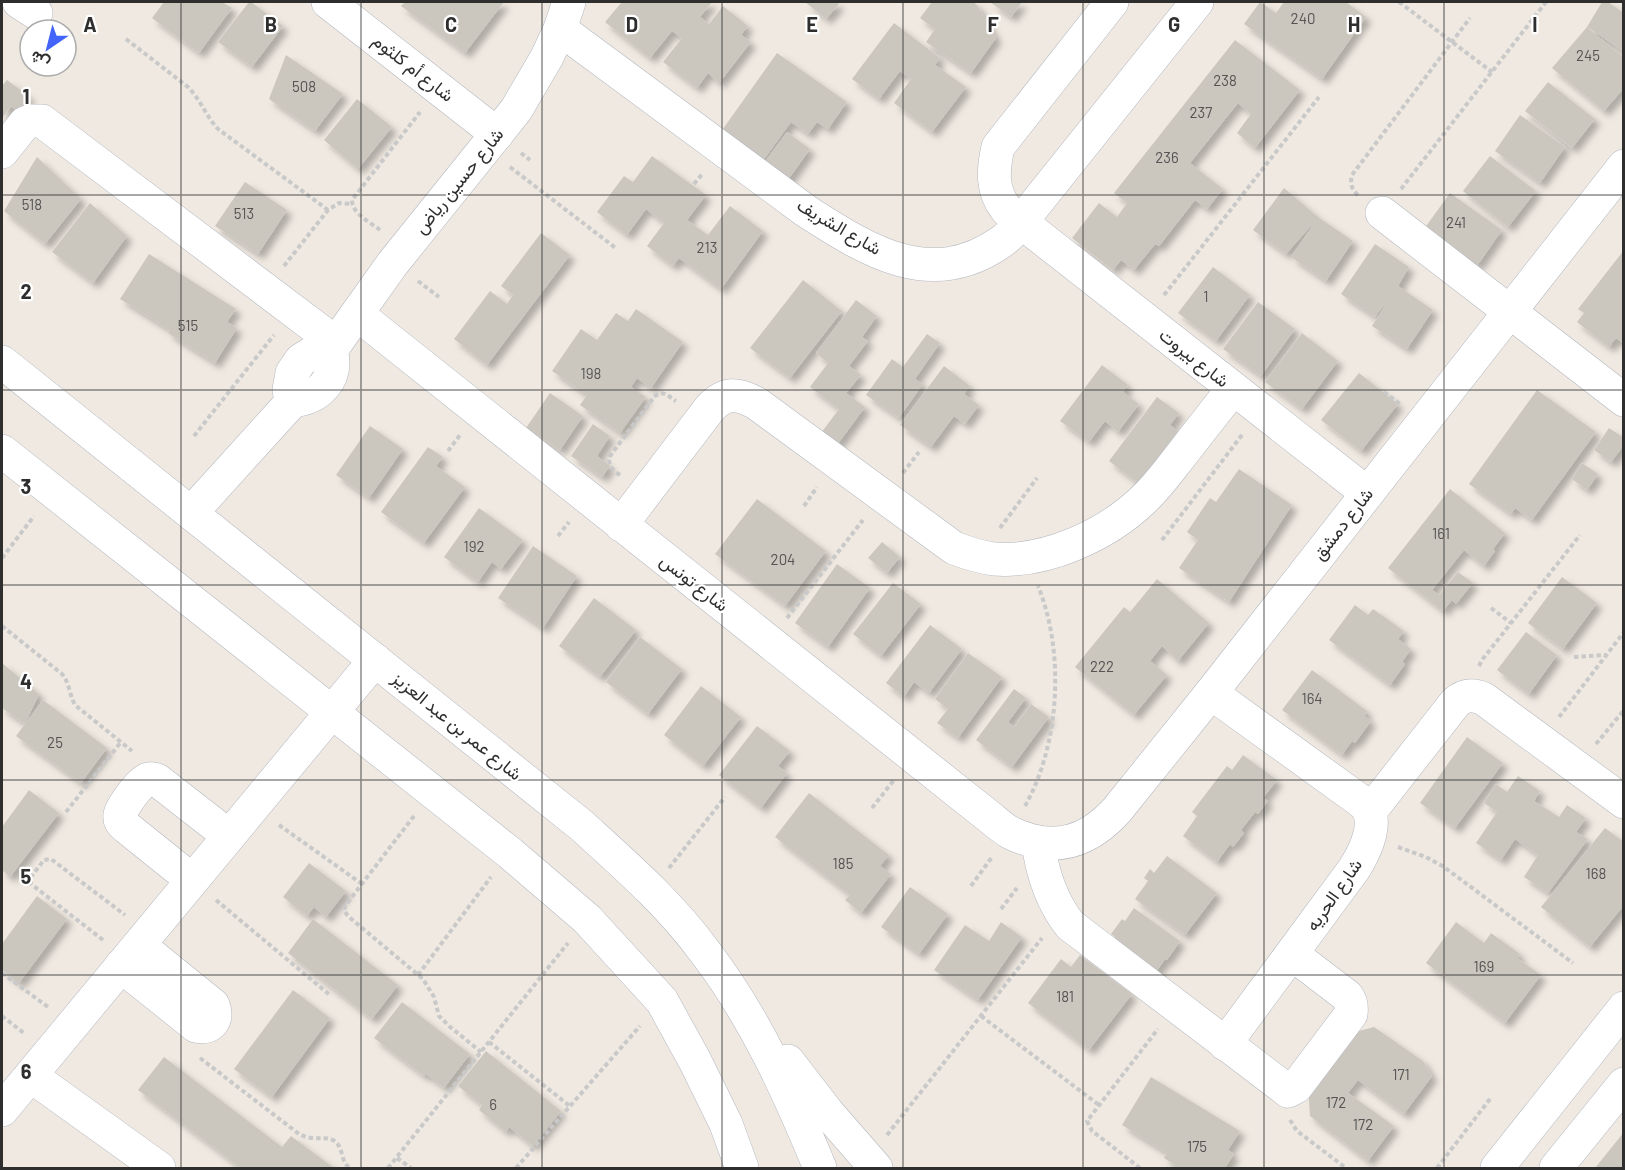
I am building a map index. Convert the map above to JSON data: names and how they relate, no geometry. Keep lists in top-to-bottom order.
{
  "streets": {
    "street": [
      "شارع أم كلثوم",
      "شارع حسين رياض",
      "شارع الشريف",
      "شارع بيروت",
      "شارع دمشق",
      "شارع تونس",
      "شارع عمر بن عبد العزيز",
      "شارع الحريه"
    ]
  },
  "crossings": [
    ["شارع أم كلثوم", "شارع حسين رياض"],
    ["شارع حسين رياض", "شارع الشريف"],
    ["شارع حسين رياض", "شارع تونس"],
    ["شارع الشريف", "شارع بيروت"],
    ["شارع بيروت", "شارع دمشق"],
    ["شارع دمشق", "شارع تونس"]
  ],
  "house_numbers": [
    "240",
    "245",
    "238",
    "508",
    "237",
    "236",
    "518",
    "513",
    "241",
    "213",
    "1",
    "515",
    "198",
    "161",
    "192",
    "204",
    "222",
    "164",
    "25",
    "185",
    "168",
    "169",
    "181",
    "171",
    "172",
    "6",
    "172",
    "175"
  ],
  "north": "bottom left",
  "grid": {
    "columns": [
      "A",
      "B",
      "C",
      "D",
      "E",
      "F",
      "G",
      "H",
      "I"
    ],
    "rows": [
      "1",
      "2",
      "3",
      "4",
      "5",
      "6"
    ]
  }
}
